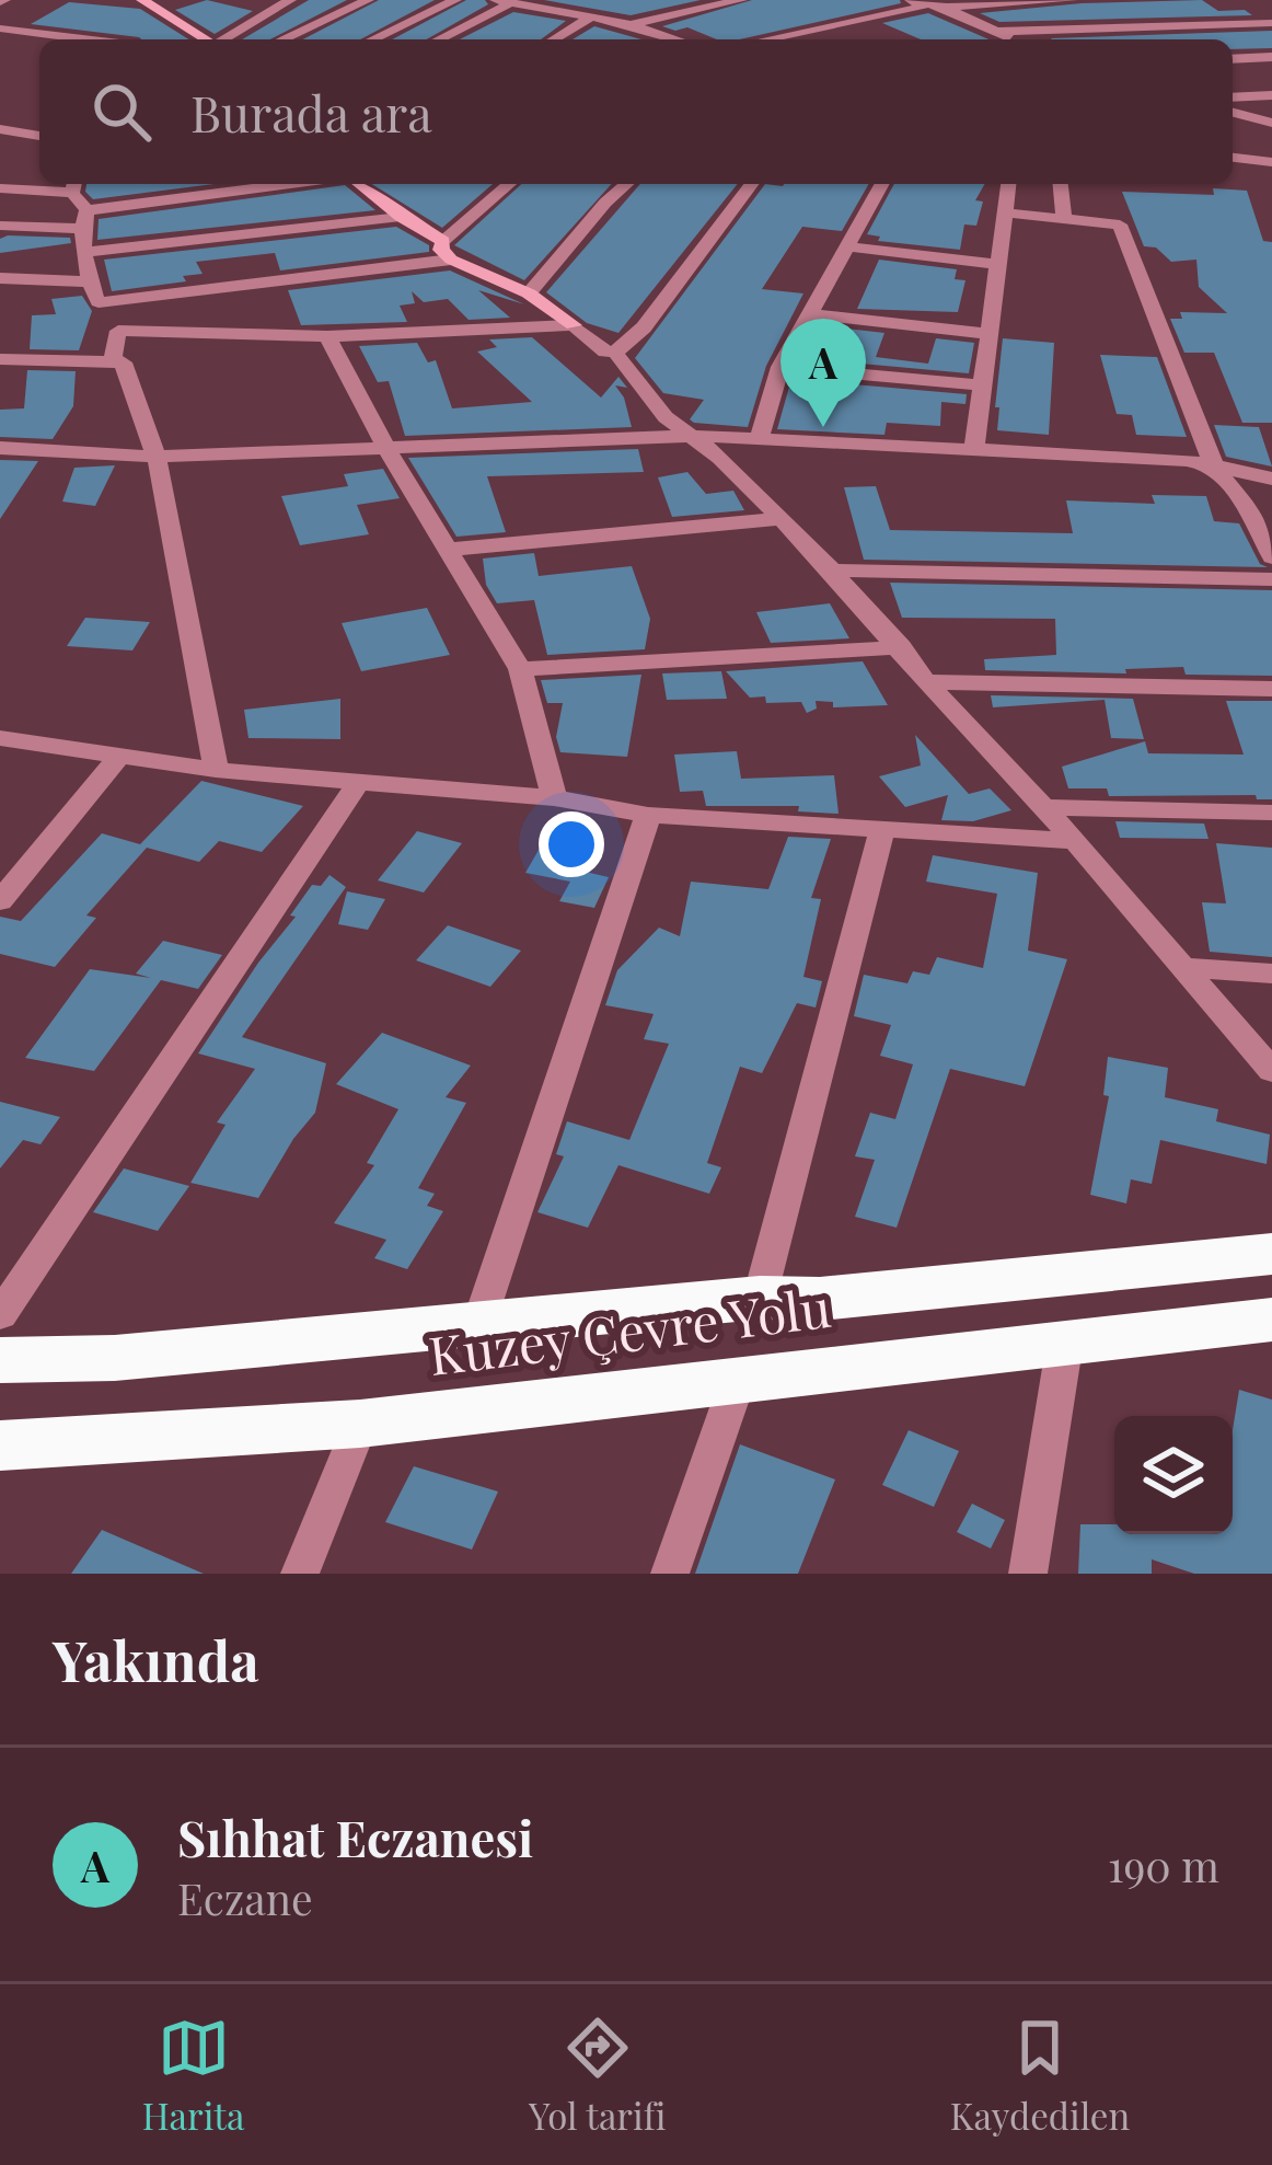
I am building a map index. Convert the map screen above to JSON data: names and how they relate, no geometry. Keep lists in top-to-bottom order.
{
  "streets": {
    "highway": ["Kuzey Çevre Yolu"]
  },
  "page": {
    "search": "Burada ara",
    "pins": "A",
    "heading": "Yakında",
    "list": [
      {
        "mark": "A",
        "name": "Sıhhat Eczanesi",
        "note": "Eczane",
        "value": "190 m"
      }
    ],
    "nav": ["Harita", "Yol tarifi", "Kaydedilen"]
  }
}
